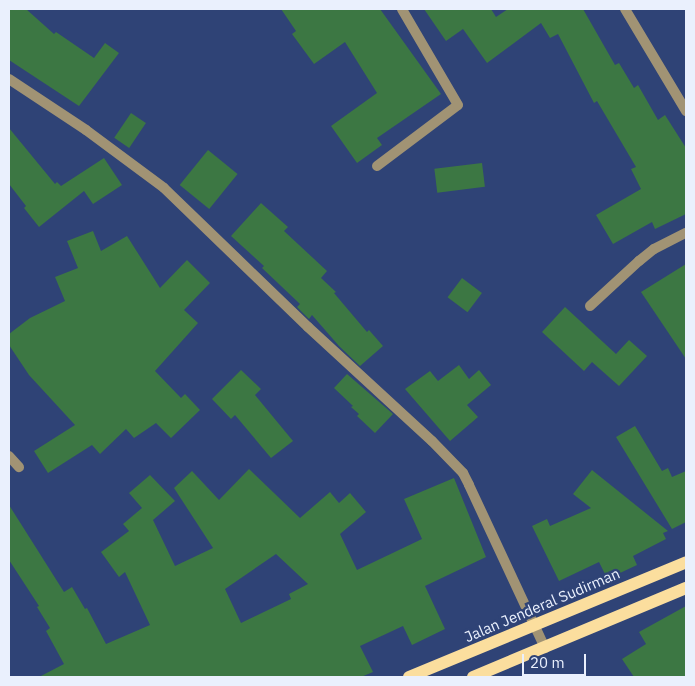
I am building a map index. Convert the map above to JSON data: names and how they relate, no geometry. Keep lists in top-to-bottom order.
{
  "streets": {
    "main road": ["Jalan Jenderal Sudirman"]
  },
  "scale_bar": "20 m"
}
